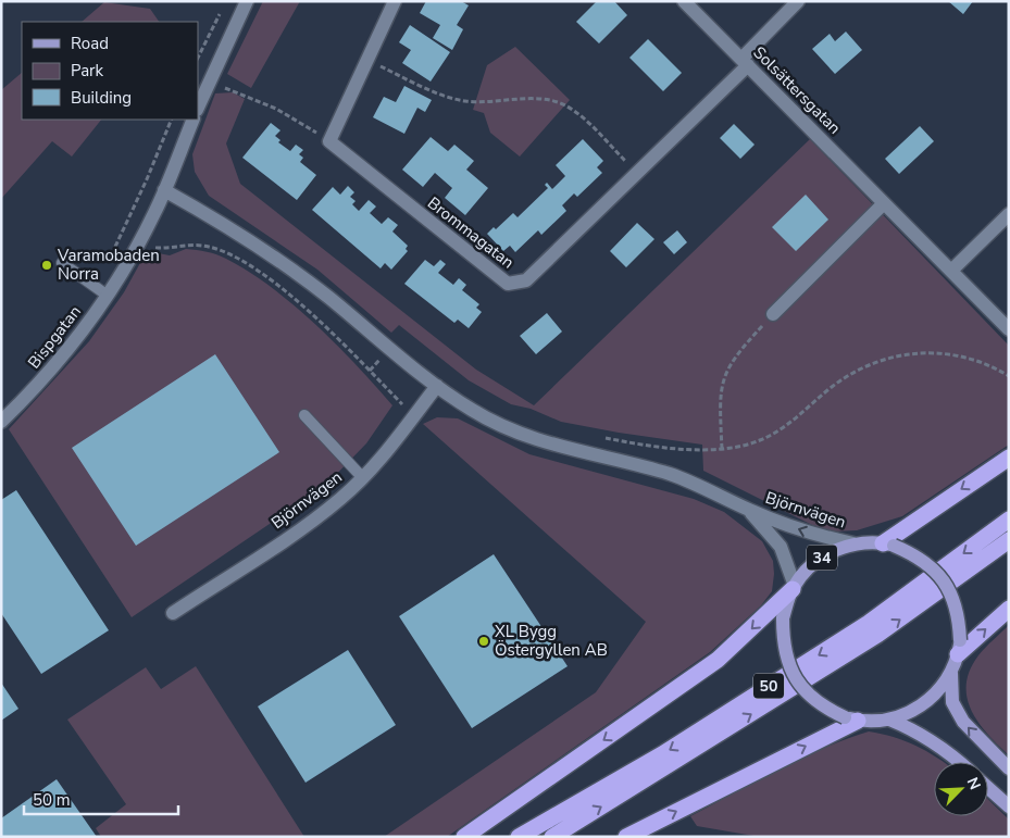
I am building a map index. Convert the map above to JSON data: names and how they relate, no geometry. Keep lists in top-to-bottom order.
{
  "streets": {
    "highway": ["50"],
    "main road": ["34"],
    "street": [
      "Solsättersgatan",
      "Brommagatan",
      "Bispgatan",
      "Björnvägen"
    ]
  },
  "crossings": [
    ["Solsättersgatan", "Brommagatan"],
    ["Bispgatan", "Björnvägen"],
    ["Björnvägen", "34"]
  ],
  "places": ["Varamobaden Norra", "XL Bygg Östergyllen AB"],
  "legend": ["Road", "Park", "Building"],
  "scale_bar": "50 m",
  "north": "top right"
}
